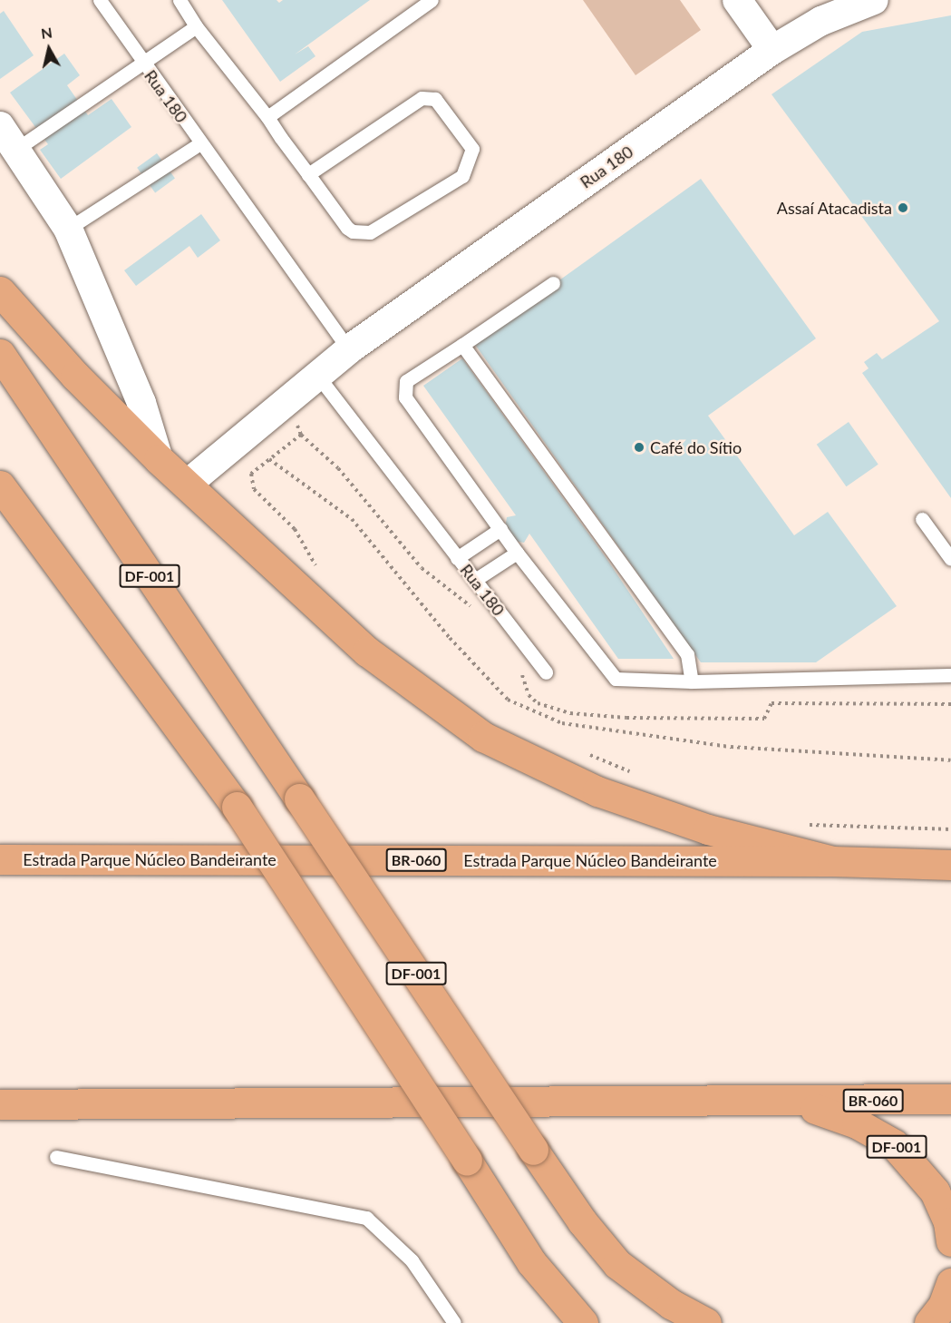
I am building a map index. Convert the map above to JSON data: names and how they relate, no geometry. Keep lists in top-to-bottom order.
{
  "streets": {
    "highway": ["DF-001", "Estrada Parque Núcleo Bandeirante", "BR-060"],
    "street": ["Rua 180"]
  },
  "crossings": [
    ["DF-001", "BR-060"]
  ],
  "places": ["Assaí Atacadista", "Café do Sítio"],
  "north": "top"
}
